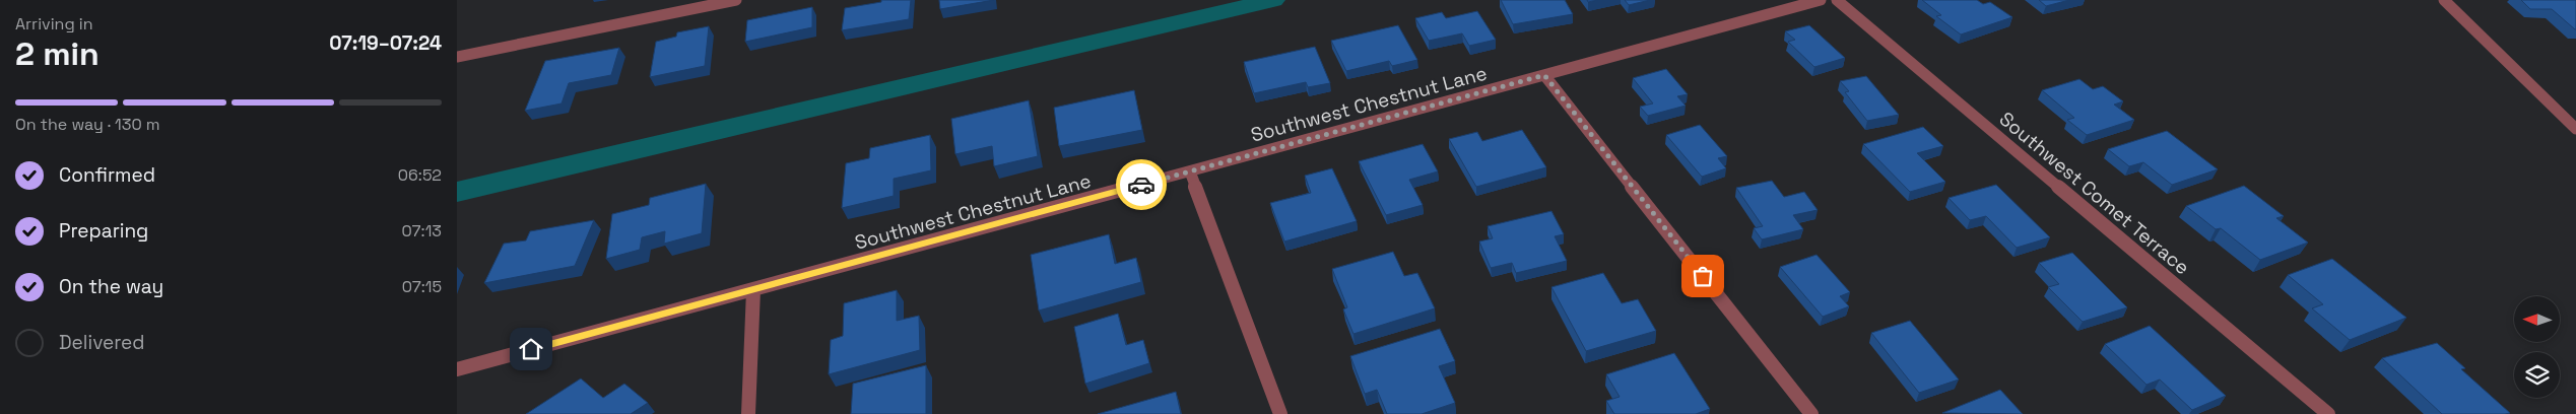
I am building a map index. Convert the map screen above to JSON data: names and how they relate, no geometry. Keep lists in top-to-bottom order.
{
  "streets": {
    "street": ["Southwest Chestnut Lane", "Southwest Comet Terrace"]
  },
  "north": "left",
  "page": {
    "heading": ["2 min", "Arriving in", "07:19–07:24"],
    "bar": "On the way · 130 m",
    "list": [
      ["Confirmed", "06:52"],
      ["Preparing", "07:13"],
      ["On the way", "07:15"],
      "Delivered"
    ]
  }
}
